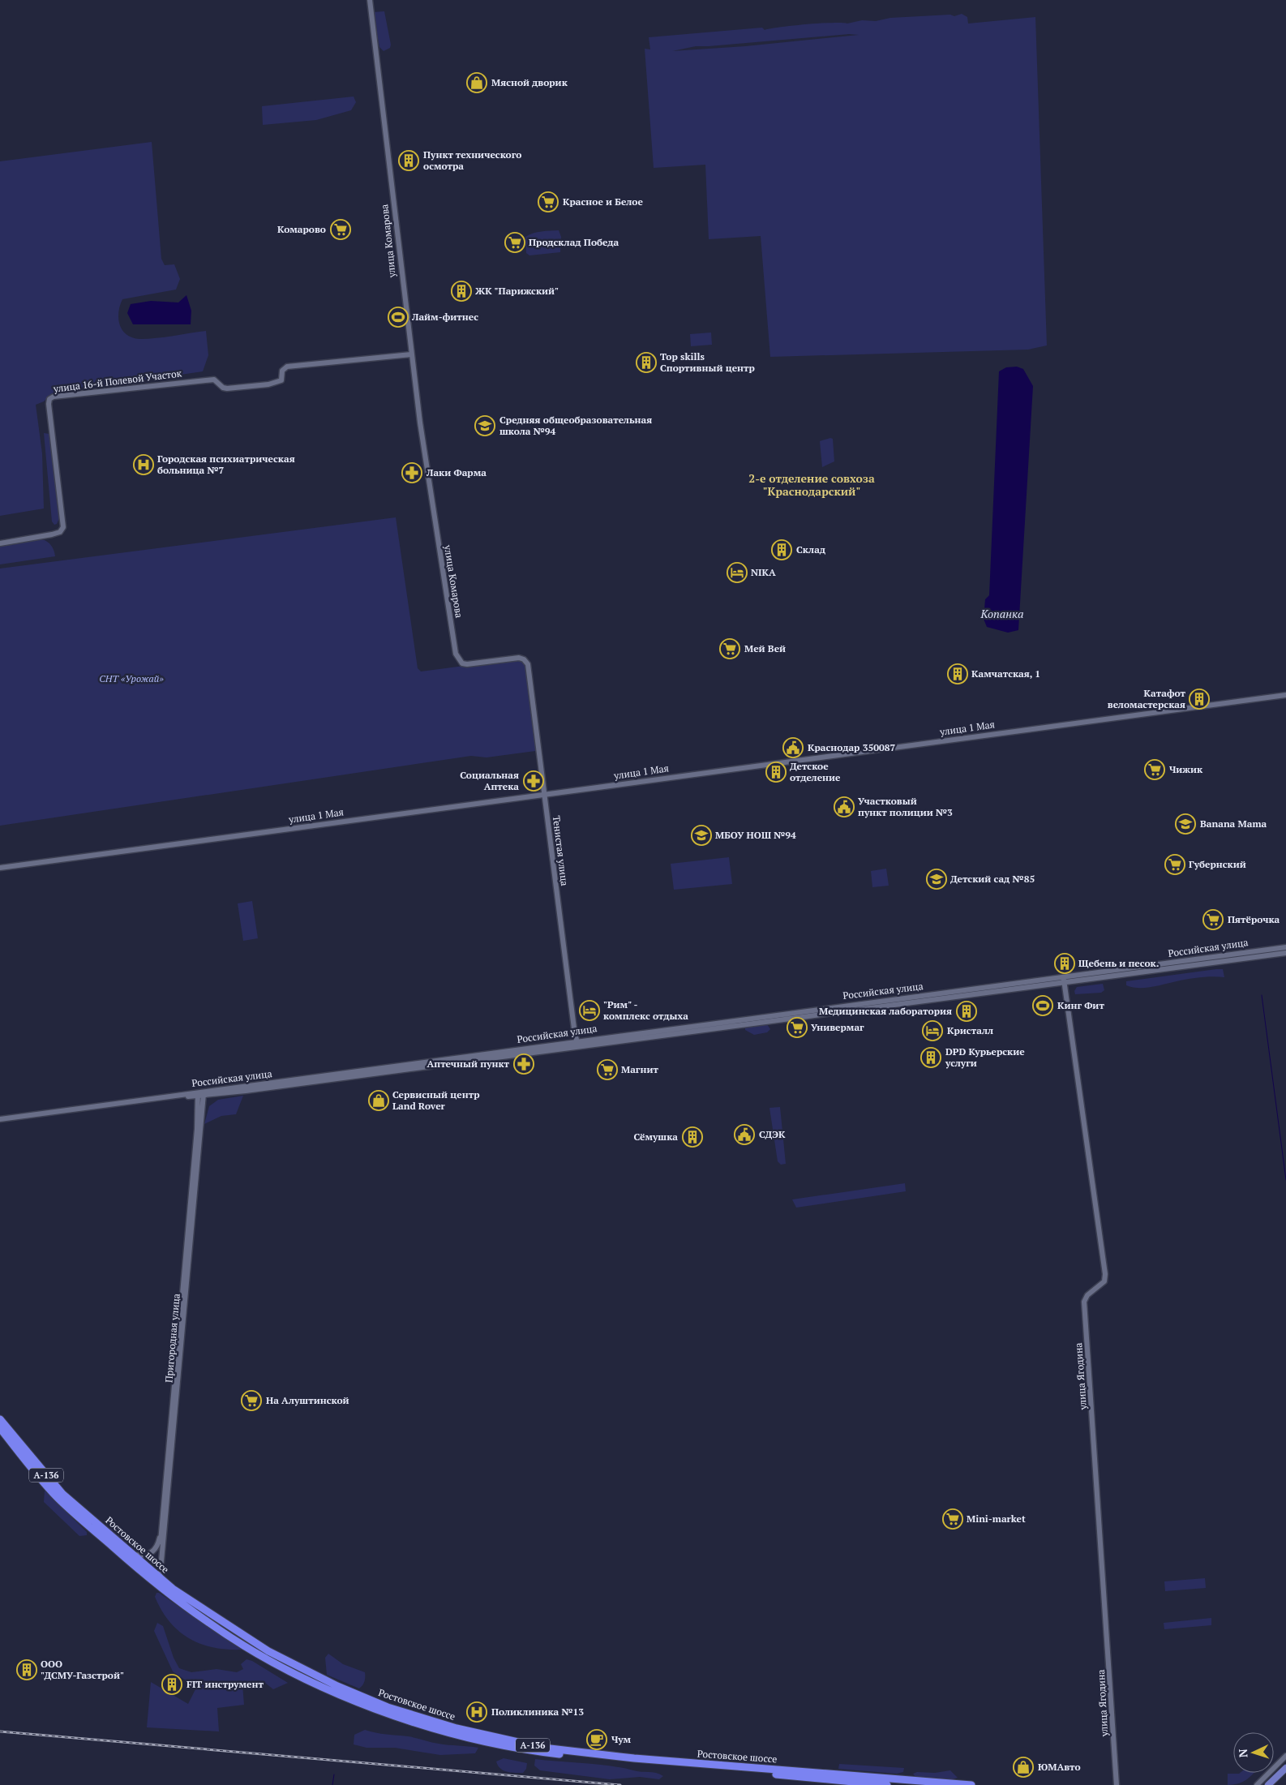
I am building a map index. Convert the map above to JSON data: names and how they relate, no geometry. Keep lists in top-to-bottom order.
{
  "streets": {
    "highway": ["А-136", "Ростовское шоссе"],
    "street": [
      "улица Комарова",
      "улица 16-й Полевой Участок",
      "улица 1 Мая",
      "Тенистая улица",
      "Российская улица",
      "Пригородная улица",
      "улица Ягодина"
    ]
  },
  "crossings": [
    ["улица Комарова", "улица 16-й Полевой Участок"],
    ["улица Комарова", "Тенистая улица"],
    ["улица 1 Мая", "Тенистая улица"],
    ["Тенистая улица", "Российская улица"],
    ["Российская улица", "Пригородная улица"],
    ["Российская улица", "улица Ягодина"],
    ["Пригородная улица", "Ростовское шоссе"]
  ],
  "districts": ["2-е отделение совхоза \"Краснодарский\""],
  "water": ["Копанка"],
  "parks": ["СНТ «Урожай»"],
  "places": {
    "shop": ["Мясной дворик", "Сервисный центр Land Rover", "ЮМАвто"],
    "building": [
      "Пункт технического осмотра",
      "ЖК \"Парижский\"",
      "Top skills Спортивный центр",
      "Склад",
      "Камчатская, 1",
      "Катафот веломастерская",
      "Детское отделение",
      "Щебень и песок.",
      "Медицинская лаборатория",
      "DPD Курьерские услуги",
      "Сёмушка",
      "ООО \"ДСМУ-Газстрой\"",
      "FIT инструмент"
    ],
    "supermarket": [
      "Красное и Белое",
      "Комарово",
      "Продсклад Победа",
      "Мей Вей",
      "Чижик",
      "Губернский",
      "Пятёрочка",
      "Универмаг",
      "Магнит",
      "На Алуштинской",
      "Mini-market"
    ],
    "sports": ["Лайм-фитнес", "Кинг Фит"],
    "school or university": [
      "Средняя общеобразовательная школа №94",
      "Banana Mama",
      "МБОУ НОШ №94",
      "Детский сад №85"
    ],
    "hospital": ["Городская психиатрическая больница №7", "Поликлиника №13"],
    "pharmacy": ["Лаки Фарма", "Социальная Аптека", "Аптечный пункт"],
    "hotel": ["NIKA", "\"Рим\" - комплекс отдыха", "Кристалл"],
    "public building": ["Краснодар 350087", "Участковый пункт полиции №3", "СДЭК"],
    "cafe": ["Чум"]
  },
  "north": "left"
}
